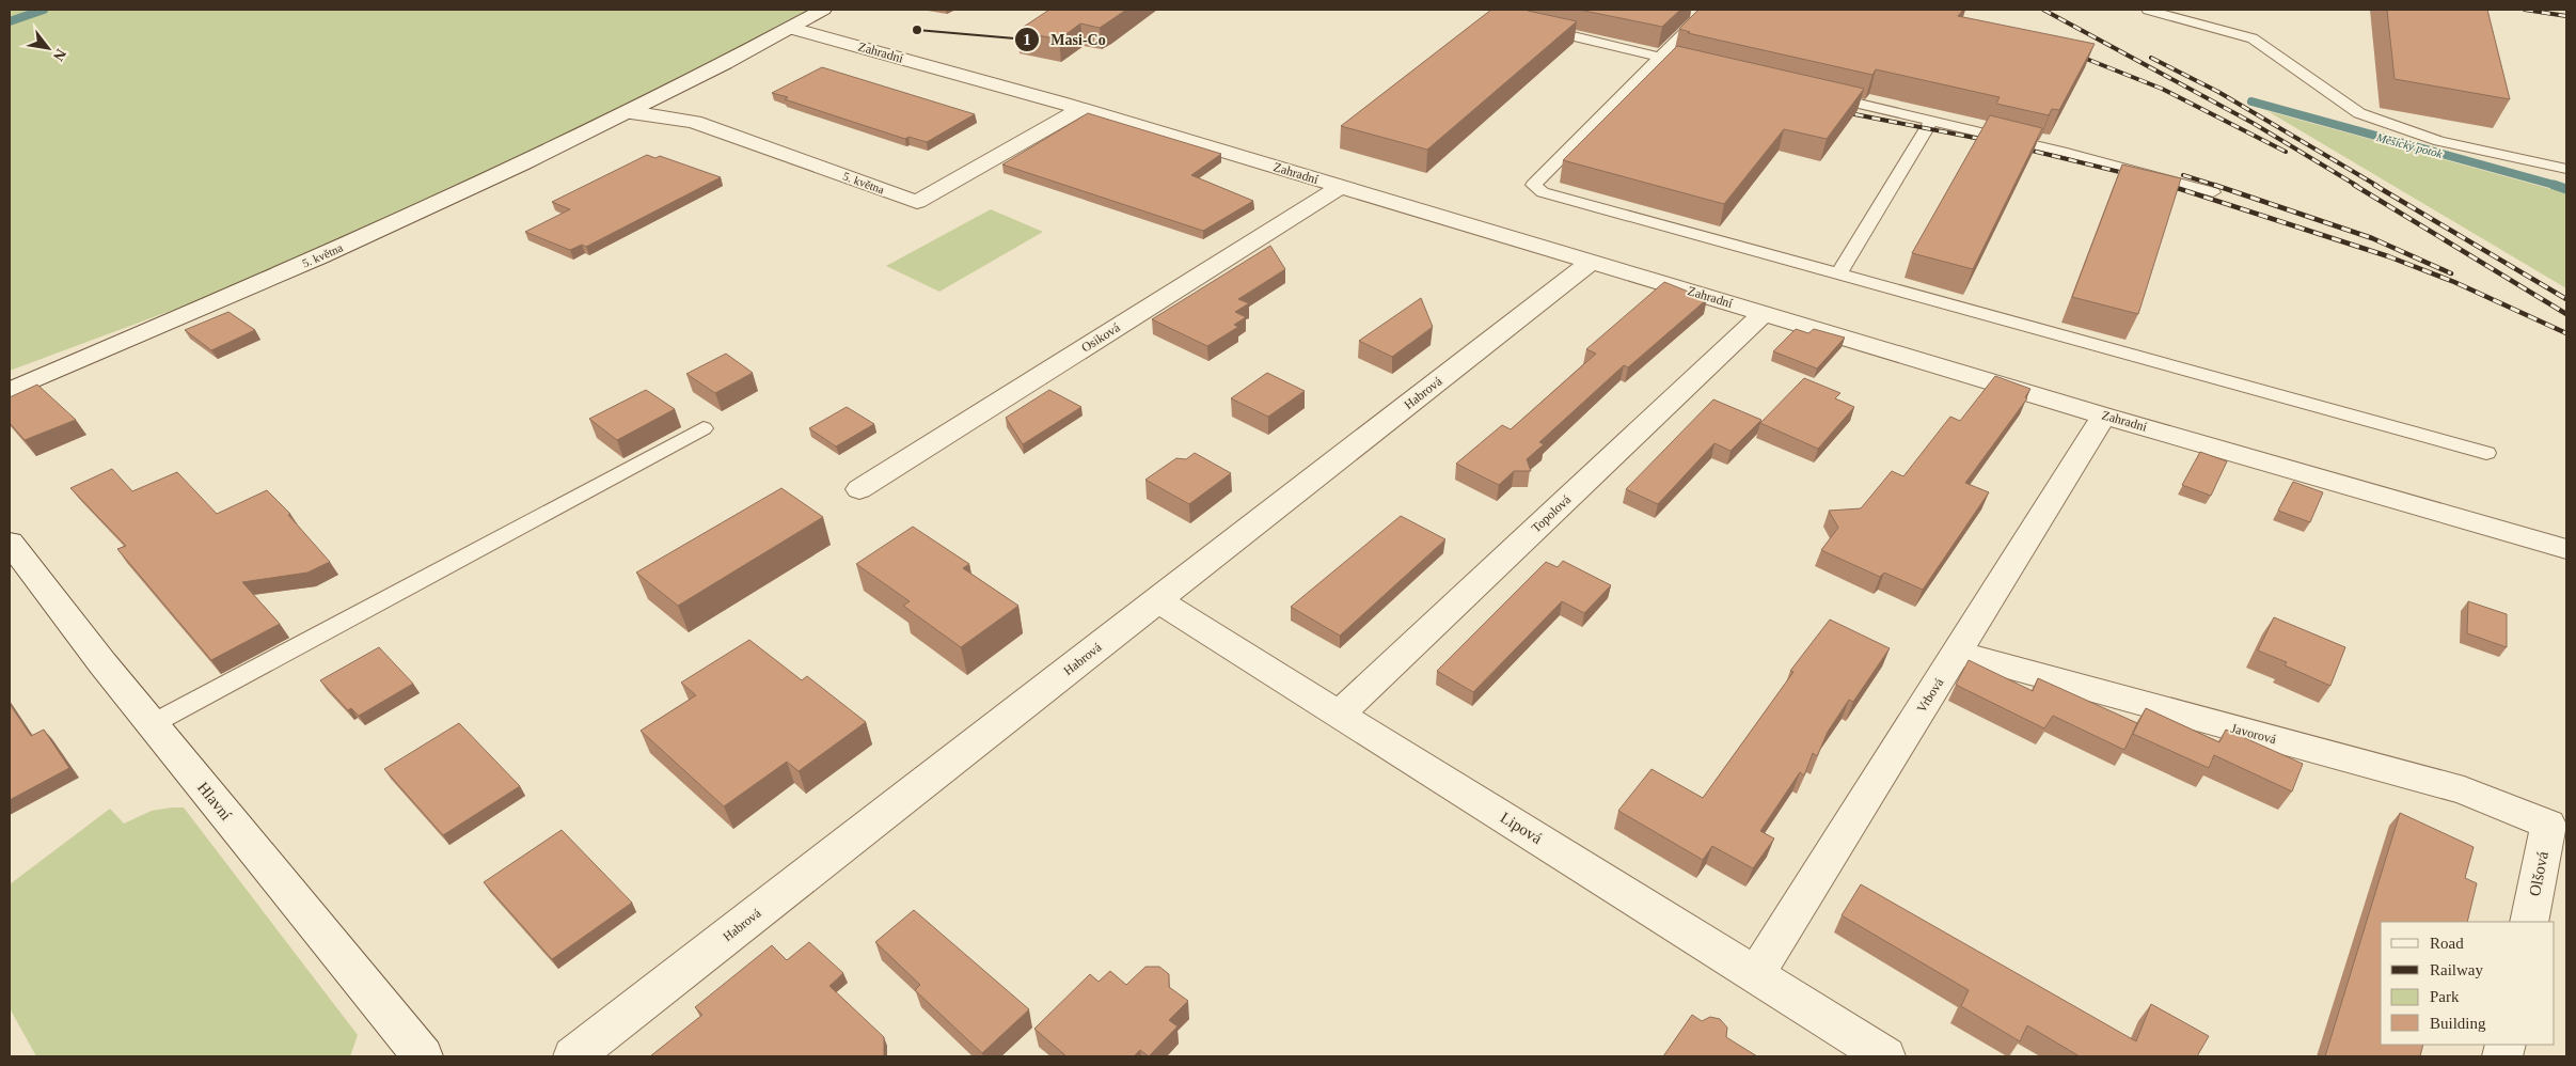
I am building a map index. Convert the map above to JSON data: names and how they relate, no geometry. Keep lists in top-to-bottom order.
{
  "streets": {
    "street": [
      "Zahradní",
      "5. května",
      "Osiková",
      "Habrová",
      "Topolová",
      "Vrbová",
      "Javorová",
      "Hlavní",
      "Lipová",
      "Olšová"
    ]
  },
  "crossings": [
    ["Zahradní", "5. května"],
    ["Zahradní", "Osiková"],
    ["Zahradní", "Habrová"],
    ["Zahradní", "Topolová"],
    ["Zahradní", "Vrbová"],
    ["Habrová", "Lipová"],
    ["Topolová", "Lipová"],
    ["Vrbová", "Javorová"],
    ["Vrbová", "Lipová"],
    ["Javorová", "Olšová"]
  ],
  "water": ["Měšický potok"],
  "places": ["Masi-Co"],
  "legend": [
    "Road",
    "Railway",
    "Park",
    "Building"
  ],
  "north": "bottom right"
}
